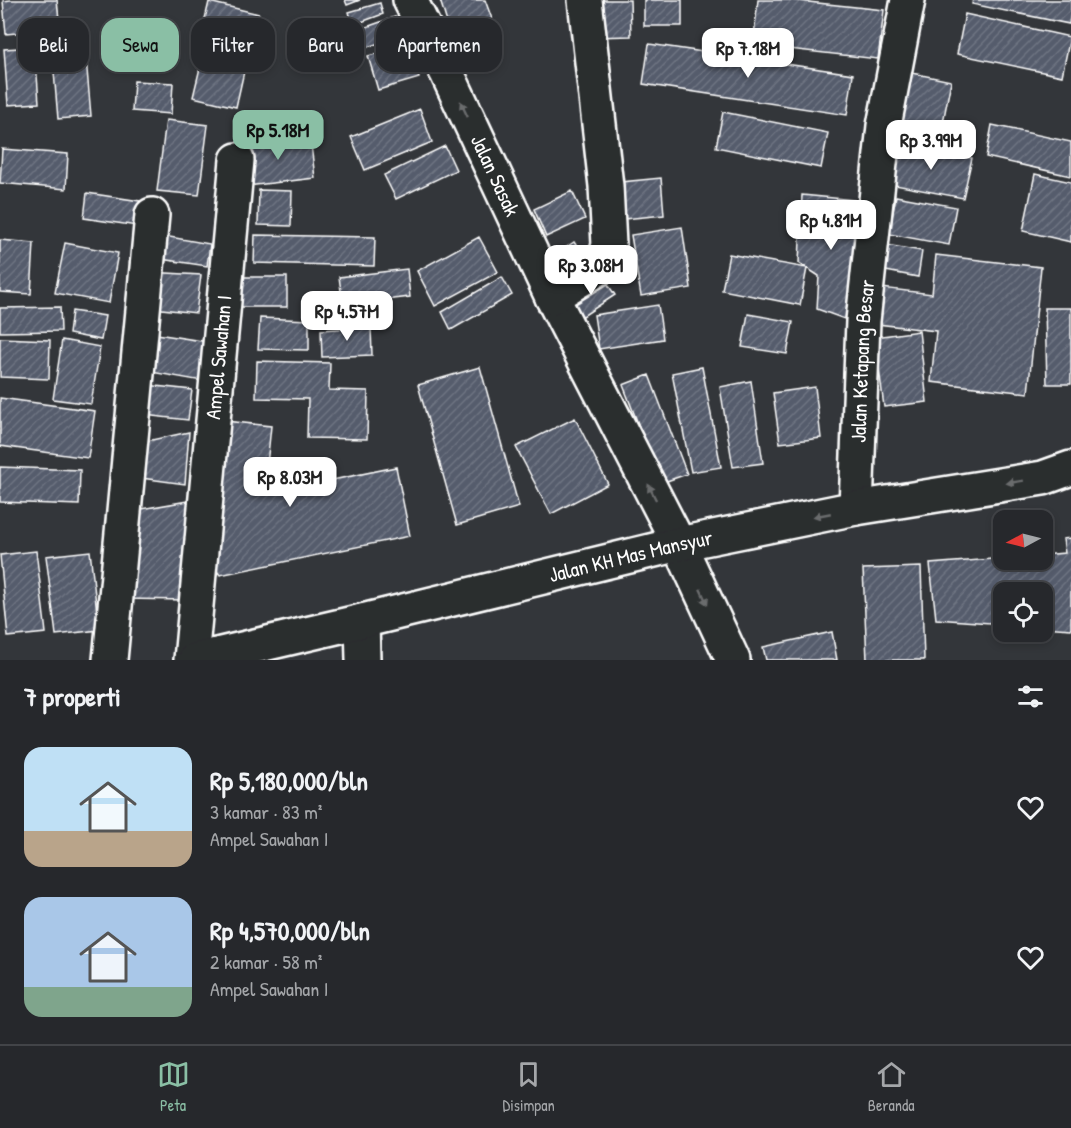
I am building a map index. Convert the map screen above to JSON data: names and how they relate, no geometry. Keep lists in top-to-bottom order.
{
  "streets": {
    "street": [
      "Jalan Sasak",
      "Ampel Sawahan I",
      "Jalan Ketapang Besar",
      "Jalan KH Mas Mansyur"
    ]
  },
  "crossings": [
    ["Jalan Sasak", "Jalan KH Mas Mansyur"],
    ["Jalan Ketapang Besar", "Jalan KH Mas Mansyur"]
  ],
  "one_way": ["Jalan KH Mas Mansyur"],
  "north": "left",
  "page": {
    "chip": [
      "Beli",
      "Sewa",
      "Filter",
      "Baru",
      "Apartemen"
    ],
    "price": [
      "Rp 7.18M",
      "Rp 5.18M",
      "Rp 3.99M",
      "Rp 4.81M",
      "Rp 3.08M",
      "Rp 4.57M",
      "Rp 8.03M"
    ],
    "heading": "7 properti",
    "list": [
      {
        "name": "Rp 5,180,000/bln",
        "note": "3 kamar · 83 m² · Ampel Sawahan I"
      },
      {
        "name": "Rp 4,570,000/bln",
        "note": "2 kamar · 58 m² · Ampel Sawahan I"
      }
    ],
    "tabs": ["Peta", "Disimpan", "Beranda"]
  }
}
